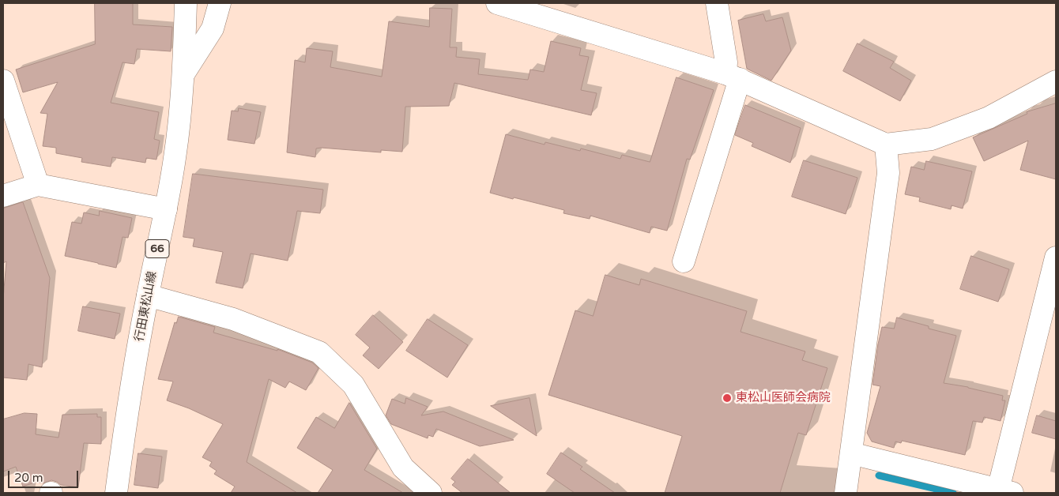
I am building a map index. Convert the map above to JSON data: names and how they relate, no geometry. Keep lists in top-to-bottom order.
{
  "streets": {
    "street": ["66", "行田東松山線"]
  },
  "places": ["東松山医師会病院"],
  "scale_bar": "20 m"
}
